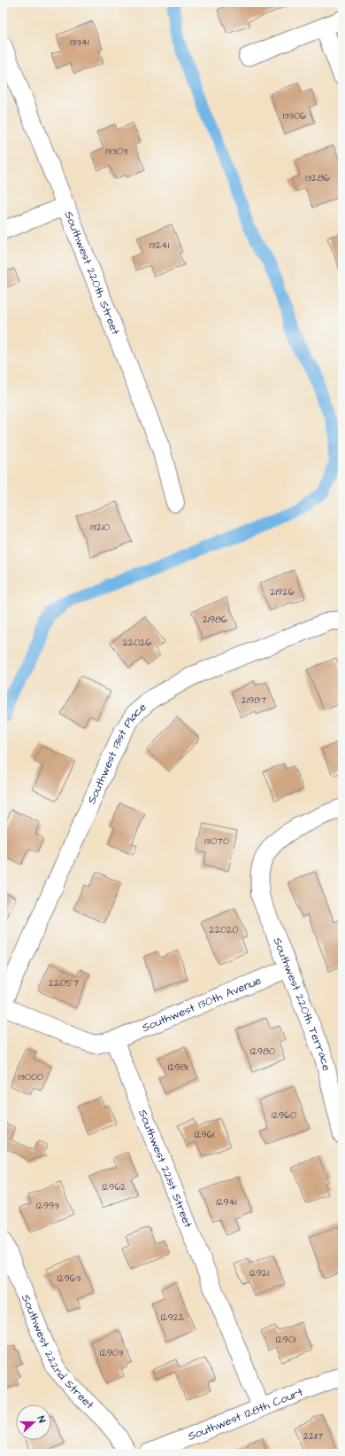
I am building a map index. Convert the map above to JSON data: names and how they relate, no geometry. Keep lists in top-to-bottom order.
{
  "streets": {
    "street": [
      "Southwest 220th Street",
      "Southwest 131st Place",
      "Southwest 130th Avenue",
      "Southwest 220th Terrace",
      "Southwest 221st Street",
      "Southwest 222nd Street",
      "Southwest 128th Court"
    ]
  },
  "crossings": [
    ["Southwest 130th Avenue", "Southwest 220th Terrace"],
    ["Southwest 130th Avenue", "Southwest 221st Street"],
    ["Southwest 221st Street", "Southwest 128th Court"]
  ],
  "house_numbers": [
    "13341",
    "13306",
    "13303",
    "13286",
    "13241",
    "13210",
    "21926",
    "21986",
    "22026",
    "21987",
    "13070",
    "22020",
    "22057",
    "12980",
    "12981",
    "13000",
    "12960",
    "12961",
    "12962",
    "12941",
    "12993",
    "12921",
    "12963",
    "12922",
    "12901",
    "12903",
    "22117"
  ],
  "north": "right"
}
